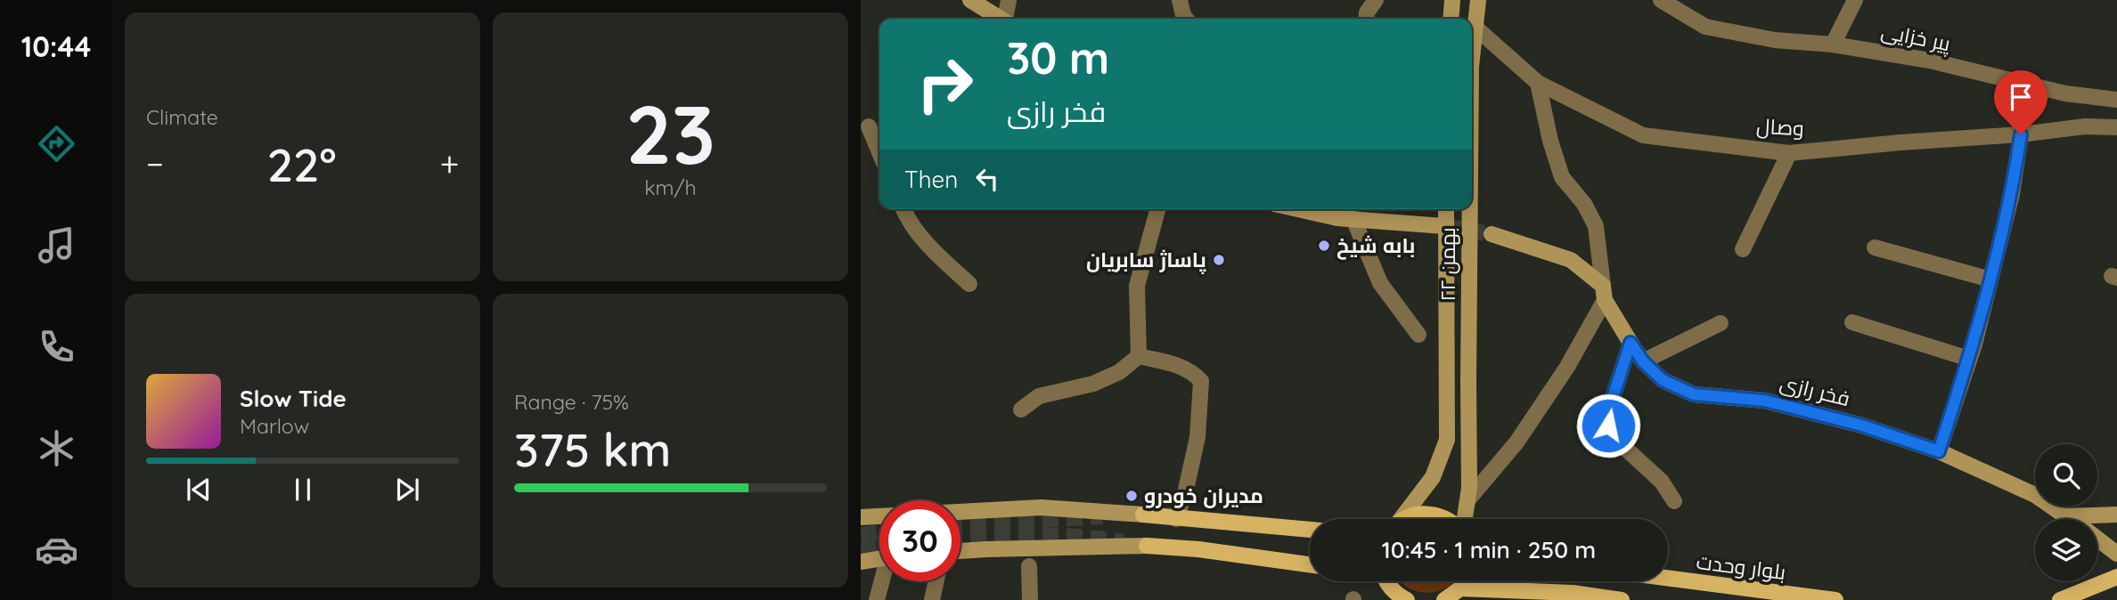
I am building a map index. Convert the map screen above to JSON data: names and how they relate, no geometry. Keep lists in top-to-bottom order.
{
  "streets": {
    "main road": ["بلوار وحدت"],
    "street": [
      "پیر خزایی",
      "وصال",
      "۲۲ بهمن",
      "فخر رازی"
    ]
  },
  "crossings": [
    ["وصال", "۲۲ بهمن"]
  ],
  "places": ["بابه شیخ", "پاساژ سابریان", "مدیران خودرو"],
  "page": {
    "tabs": "10:44",
    "tile": [
      "Climate",
      ["23", "km/h"],
      ["Range · 75%", "375 km"]
    ],
    "turn": ["30 m", "فخر رازی"],
    "heat": ["−", "22°", "+"],
    "then": "Then",
    "song": ["Slow Tide", "Marlow"],
    "limit": "30",
    "trip": "10:45 · 1 min · 250 m"
  }
}
